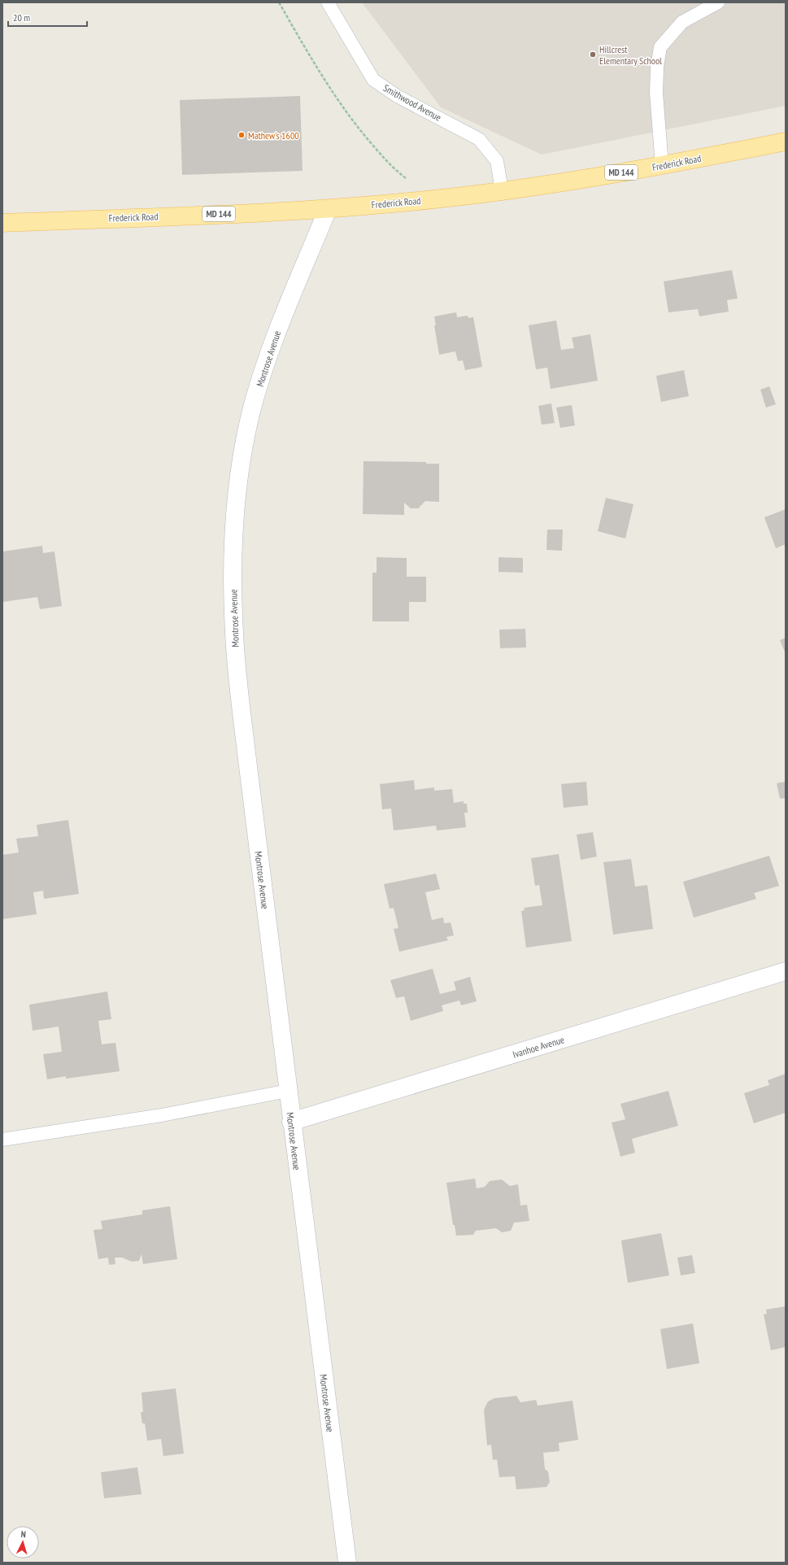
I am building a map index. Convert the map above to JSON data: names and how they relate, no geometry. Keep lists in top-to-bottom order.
{
  "streets": {
    "main road": ["Frederick Road", "MD 144"],
    "street": ["Montrose Avenue", "Ivanhoe Avenue"],
    "lane": ["Smithwood Avenue"]
  },
  "crossings": [
    ["Smithwood Avenue", "Frederick Road"],
    ["Frederick Road", "Montrose Avenue"],
    ["Montrose Avenue", "Ivanhoe Avenue"]
  ],
  "places": ["Hillcrest Elementary School", "Mathew's 1600"],
  "scale_bar": "20 m",
  "north": "top"
}
